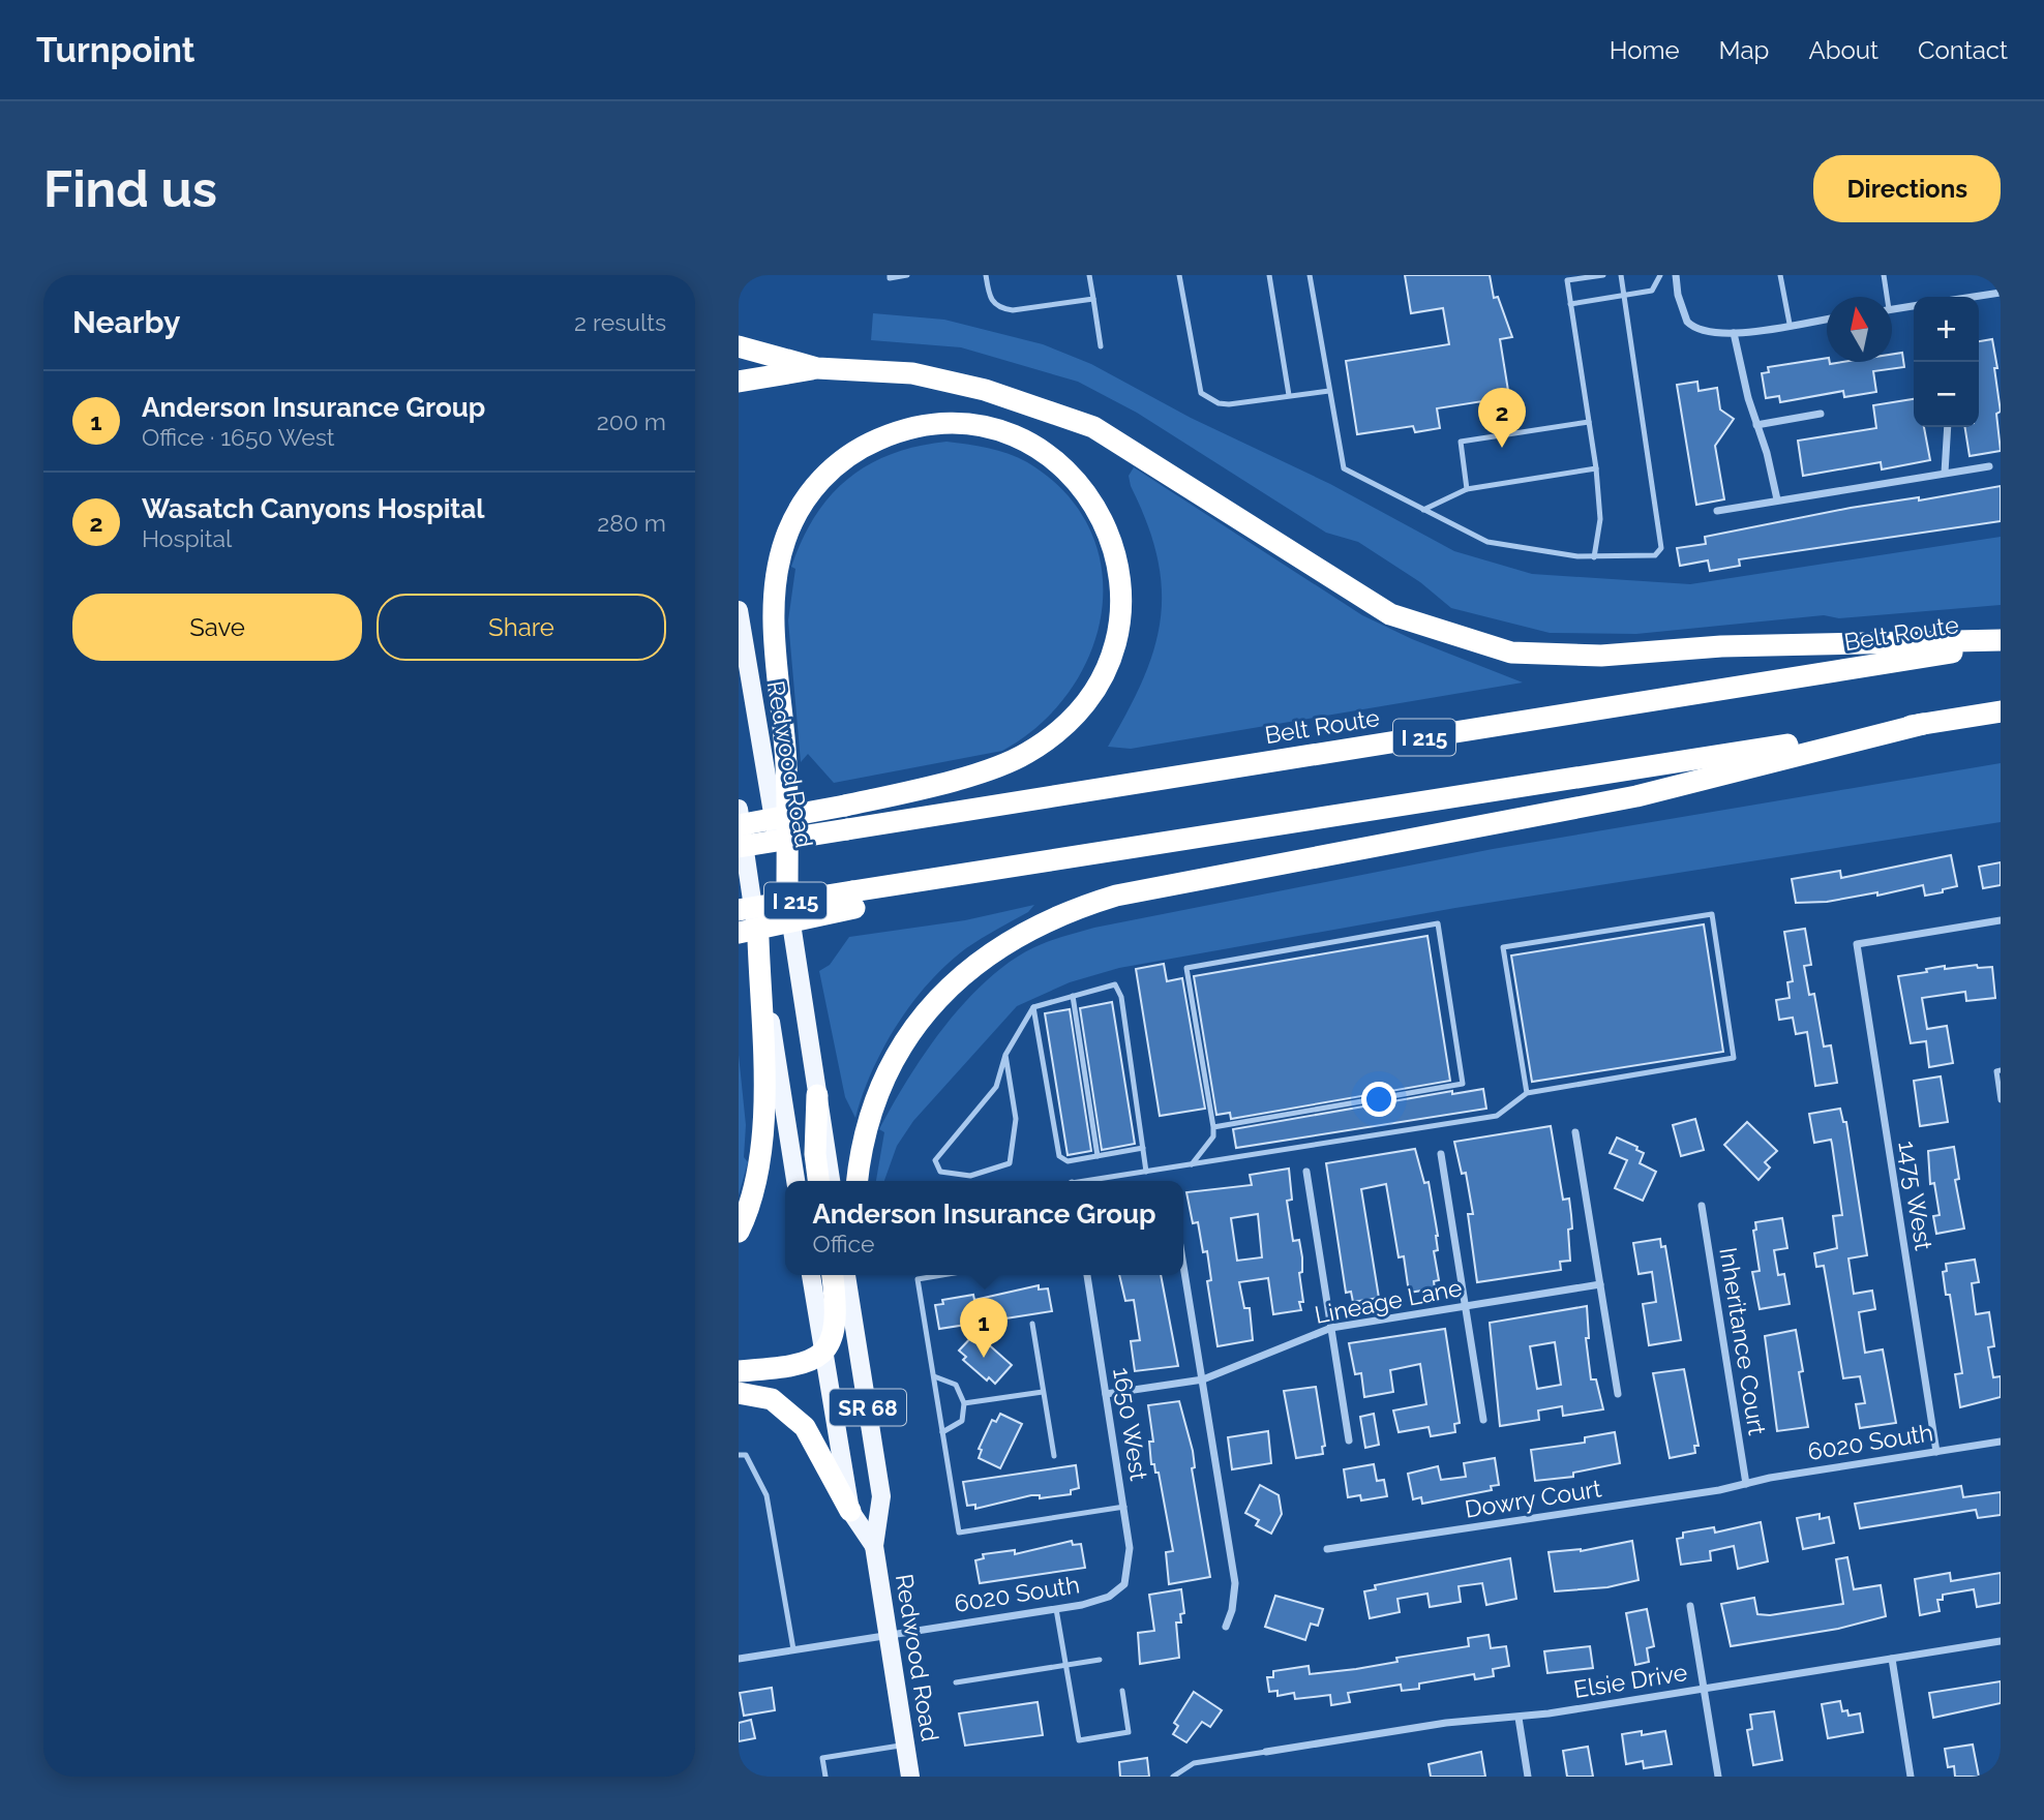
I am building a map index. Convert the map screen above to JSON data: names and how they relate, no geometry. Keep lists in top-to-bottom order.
{
  "streets": {
    "highway": ["Belt Route", "I 215"],
    "main road": ["Redwood Road", "SR 68"],
    "street": [
      "1475 West",
      "Lineage Lane",
      "Inheritance Court",
      "1650 West",
      "6020 South",
      "Dowry Court",
      "Elsie Drive"
    ]
  },
  "crossings": [
    ["Redwood Road", "6020 South"],
    ["1475 West", "6020 South"],
    ["Lineage Lane", "1650 West"],
    ["Inheritance Court", "6020 South"],
    ["Inheritance Court", "Dowry Court"],
    ["1650 West", "6020 South"],
    ["6020 South", "Dowry Court"]
  ],
  "north": "top",
  "page": {
    "header": "Turnpoint",
    "nav": [
      "Home",
      "Map",
      "About",
      "Contact"
    ],
    "buttons": [
      "Directions",
      ["Save", "Share"]
    ],
    "title": "Find us",
    "heading": ["Nearby", "2 results"],
    "map_buttons": ["+", "−"],
    "list": [
      {
        "mark": "1",
        "name": "Anderson Insurance Group",
        "note": "Office · 1650 West",
        "value": "200 m"
      },
      {
        "mark": "2",
        "name": "Wasatch Canyons Hospital",
        "note": "Hospital",
        "value": "280 m"
      }
    ],
    "pins": ["2", "1"],
    "popup": ["Anderson Insurance Group", "Office"]
  }
}
